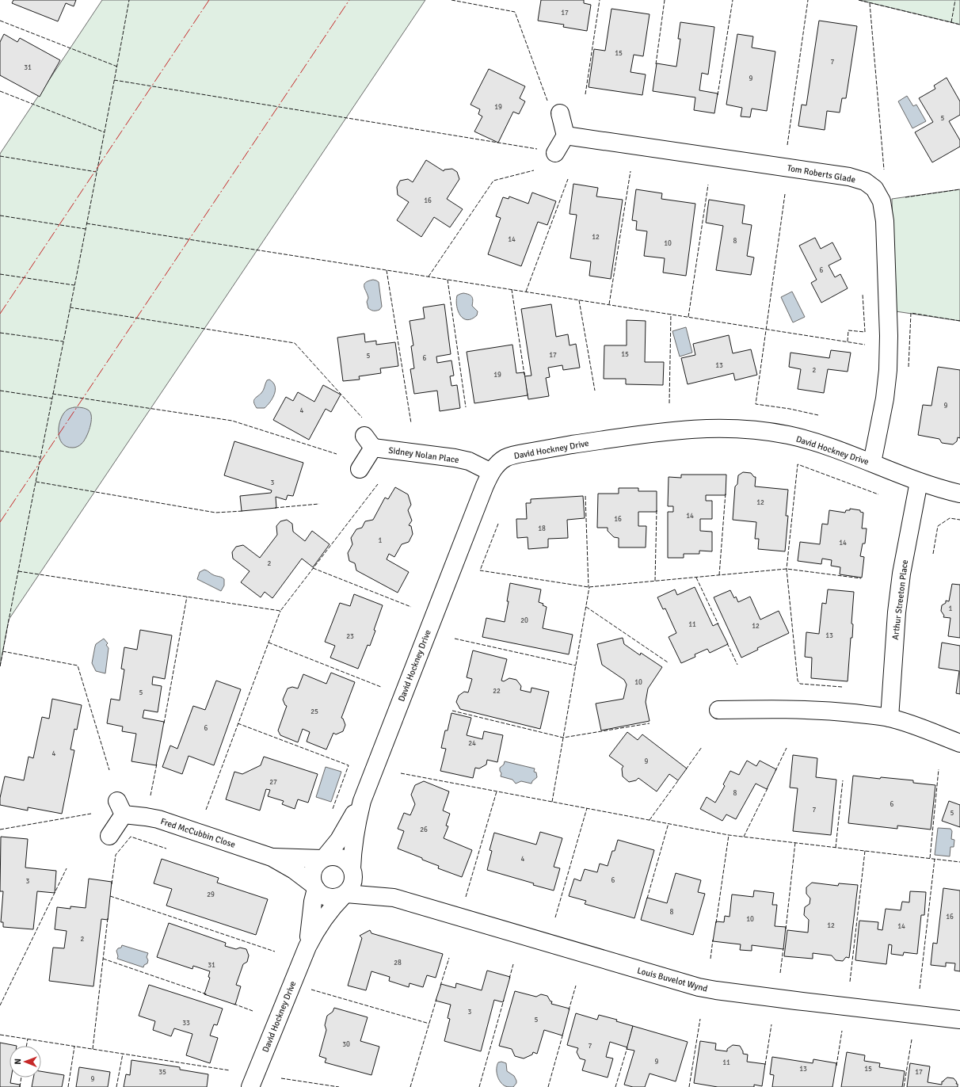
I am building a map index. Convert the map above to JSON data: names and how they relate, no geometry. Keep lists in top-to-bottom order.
{
  "streets": {
    "street": [
      "Tom Roberts Glade",
      "David Hockney Drive",
      "Sidney Nolan Place",
      "Arthur Streeton Place",
      "Fred McCubbin Close",
      "Louis Buvelot Wynd"
    ]
  },
  "crossings": [
    ["Tom Roberts Glade", "David Hockney Drive"],
    ["David Hockney Drive", "Sidney Nolan Place"],
    ["David Hockney Drive", "Arthur Streeton Place"],
    ["David Hockney Drive", "Fred McCubbin Close"],
    ["David Hockney Drive", "Louis Buvelot Wynd"],
    ["Fred McCubbin Close", "Louis Buvelot Wynd"]
  ],
  "house_numbers": [
    "17",
    "15",
    "7",
    "31",
    "9",
    "19",
    "5",
    "16",
    "12",
    "14",
    "8",
    "10",
    "6",
    "15",
    "17",
    "5",
    "6",
    "13",
    "2",
    "19",
    "9",
    "4",
    "3",
    "12",
    "14",
    "16",
    "18",
    "1",
    "14",
    "2",
    "1",
    "20",
    "11",
    "12",
    "13",
    "23",
    "10",
    "22",
    "5",
    "25",
    "6",
    "24",
    "4",
    "9",
    "27",
    "8",
    "6",
    "7",
    "5",
    "26",
    "4",
    "6",
    "3",
    "29",
    "8",
    "16",
    "10",
    "12",
    "14",
    "2",
    "28",
    "31",
    "3",
    "5",
    "33",
    "30",
    "7",
    "9",
    "11",
    "13",
    "15",
    "35",
    "17",
    "9"
  ],
  "north": "left"
}
